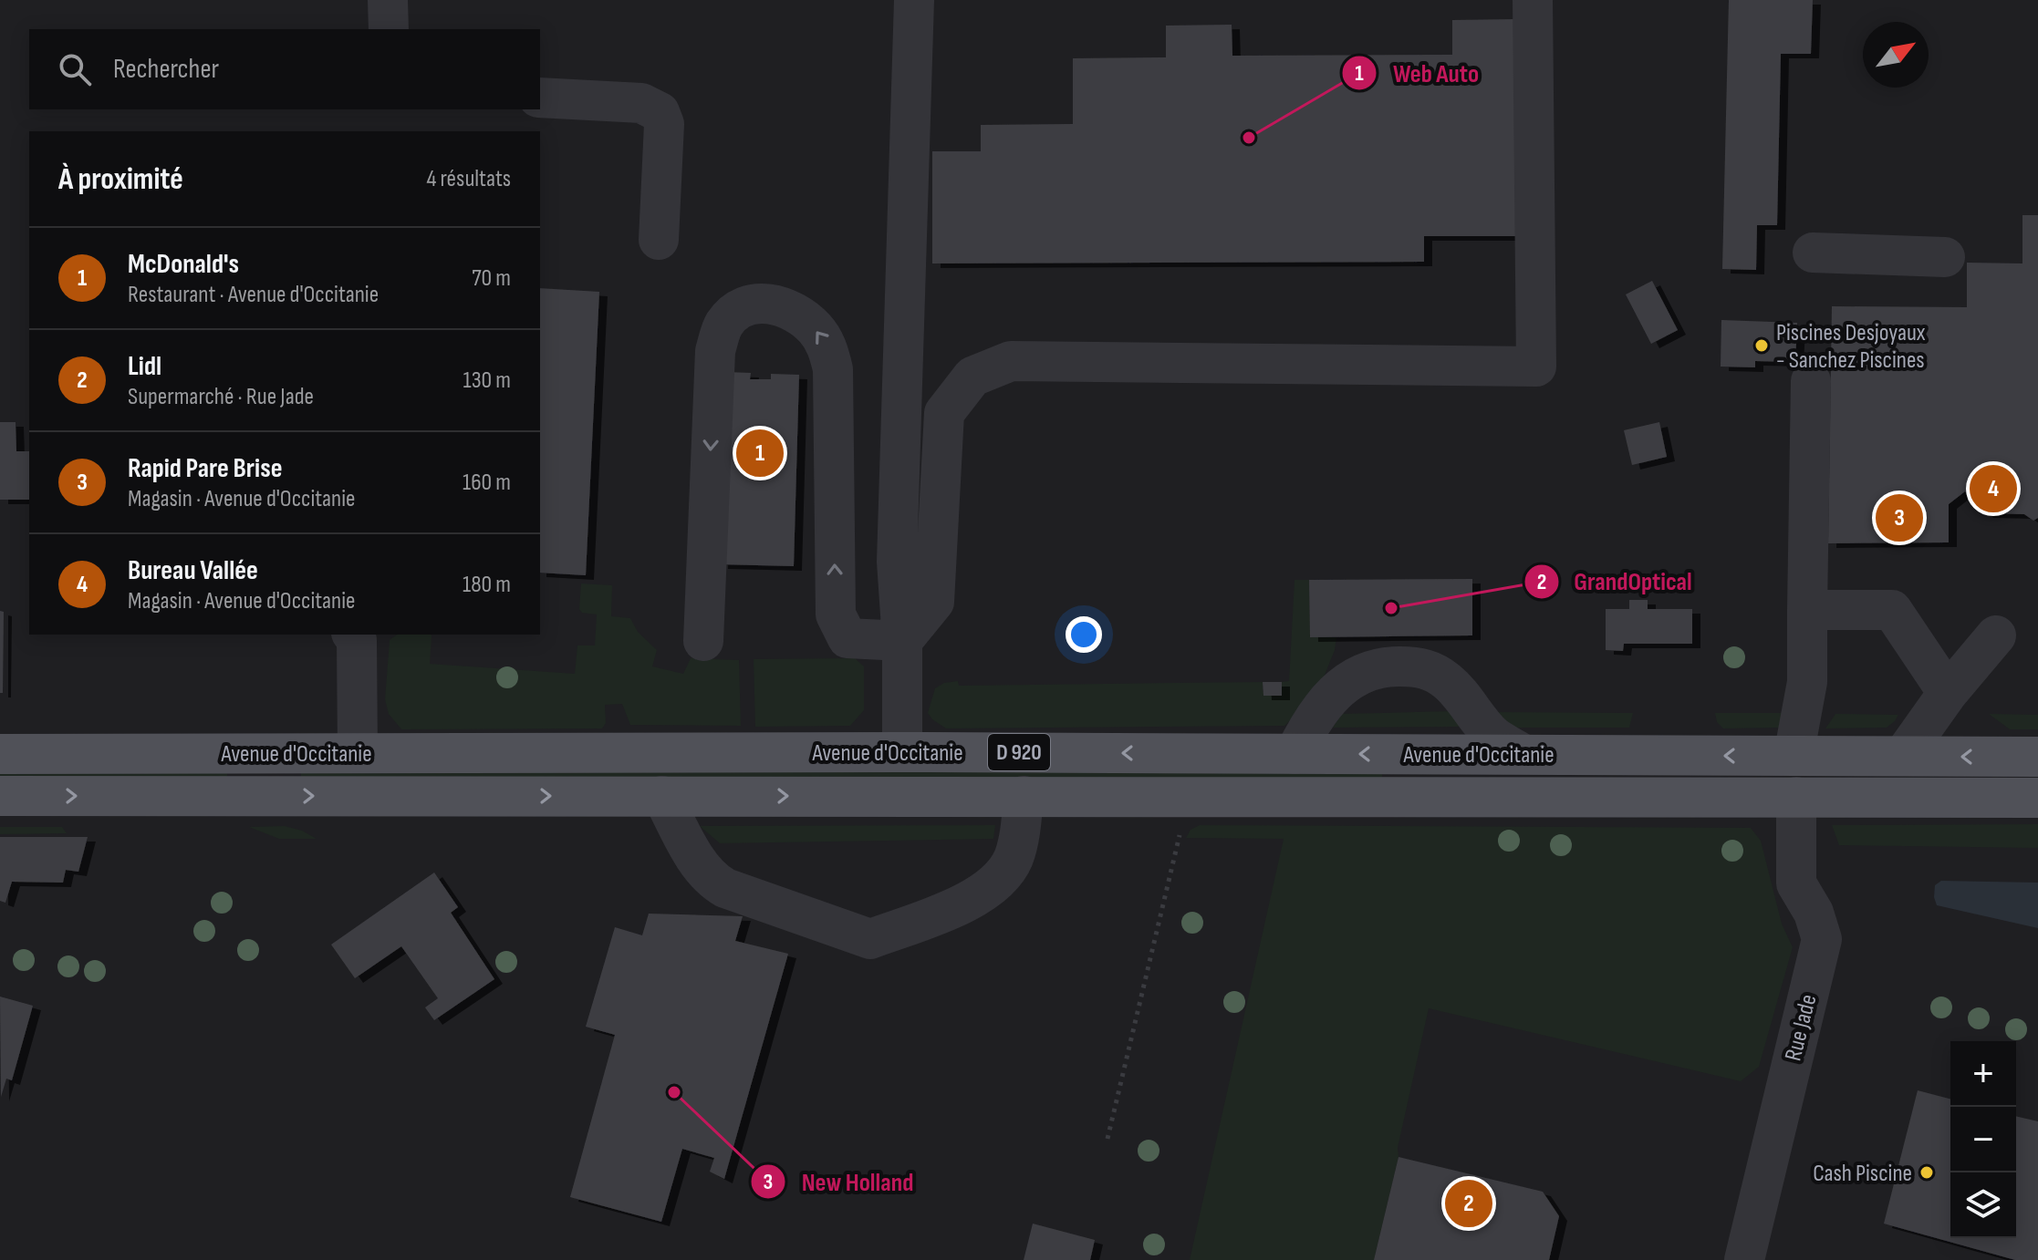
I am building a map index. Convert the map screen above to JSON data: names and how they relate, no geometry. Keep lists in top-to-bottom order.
{
  "streets": {
    "main road": ["Avenue d'Occitanie", "D 920"],
    "street": ["Rue Jade"]
  },
  "crossings": [
    ["Avenue d'Occitanie", "Rue Jade"]
  ],
  "places": [
    "Web Auto",
    "Piscines Desjoyaux - Sanchez Piscines",
    "GrandOptical",
    "New Holland",
    "Cash Piscine"
  ],
  "north": "top right",
  "page": {
    "search": "Rechercher",
    "heading": ["À proximité", "4 résultats"],
    "list": [
      {
        "mark": "1",
        "name": "McDonald's",
        "note": "Restaurant · Avenue d'Occitanie",
        "value": "70 m"
      },
      {
        "mark": "2",
        "name": "Lidl",
        "note": "Supermarché · Rue Jade",
        "value": "130 m"
      },
      {
        "mark": "3",
        "name": "Rapid Pare Brise",
        "note": "Magasin · Avenue d'Occitanie",
        "value": "160 m"
      },
      {
        "mark": "4",
        "name": "Bureau Vallée",
        "note": "Magasin · Avenue d'Occitanie",
        "value": "180 m"
      }
    ],
    "pins": [
      "1",
      "4",
      "3",
      "2"
    ],
    "map_buttons": ["+", "−"]
  }
}
